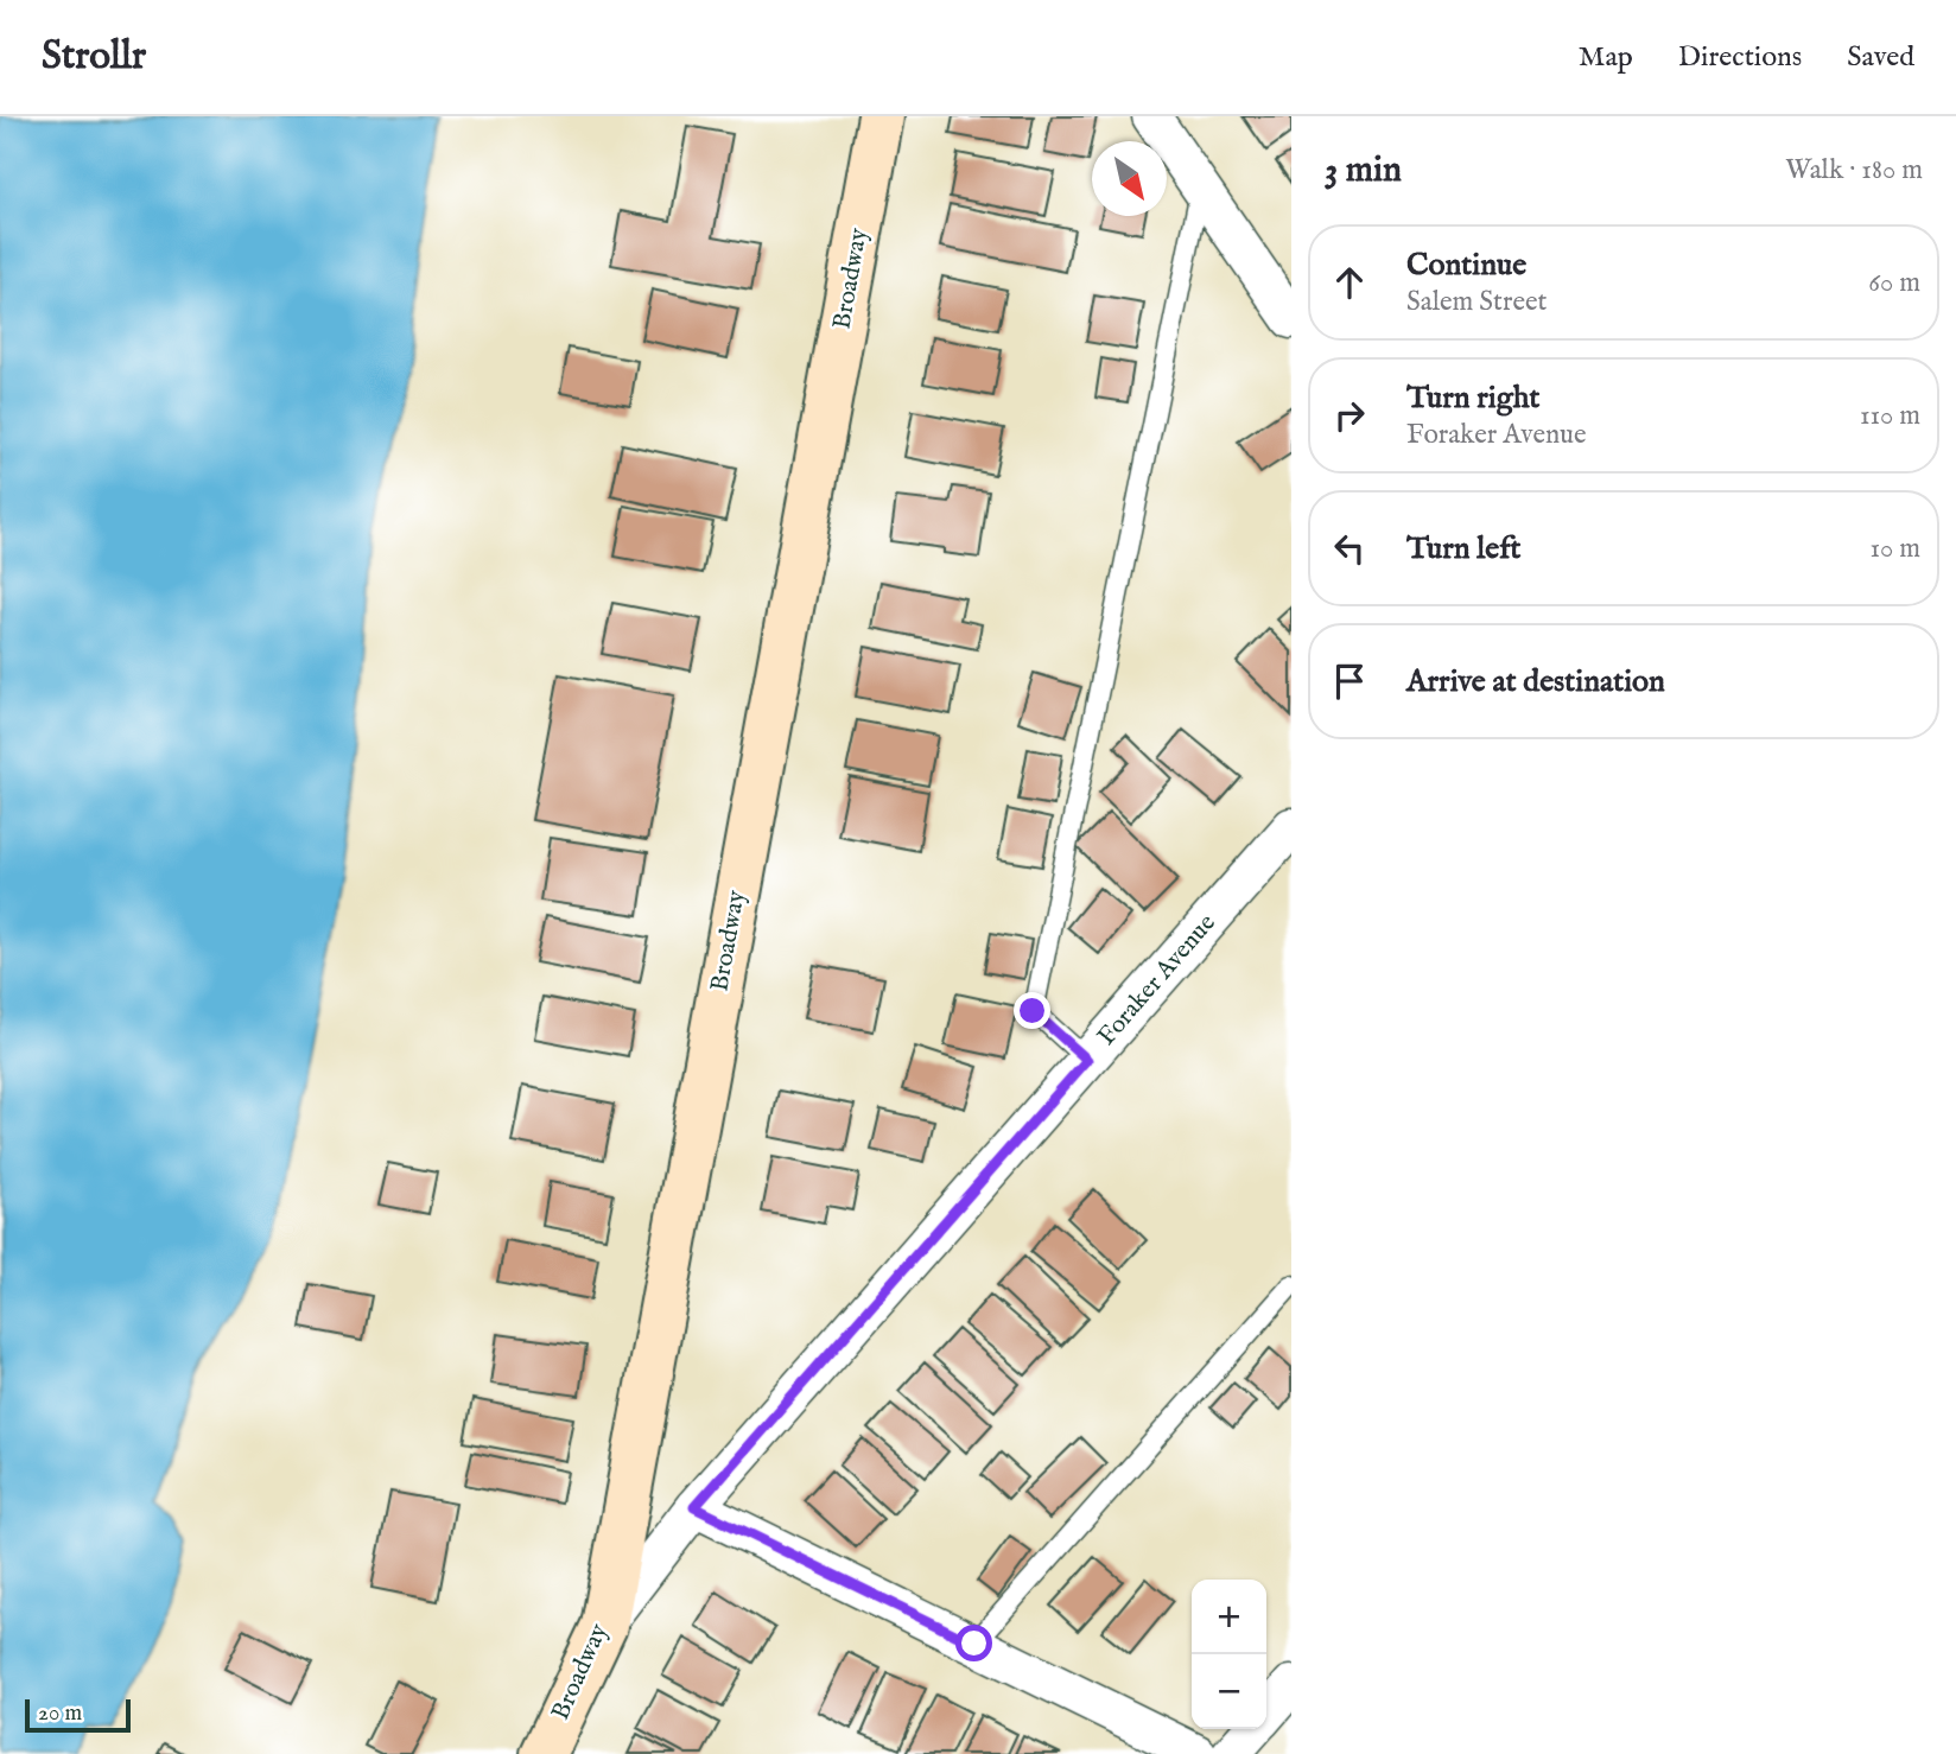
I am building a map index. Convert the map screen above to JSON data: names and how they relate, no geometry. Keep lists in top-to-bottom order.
{
  "streets": {
    "street": ["Broadway", "Foraker Avenue"]
  },
  "crossings": [
    ["Broadway", "Foraker Avenue"]
  ],
  "scale_bar": "20 m",
  "north": "bottom right",
  "page": {
    "header": "Strollr",
    "nav": ["Map", "Directions", "Saved"],
    "heading": ["3 min", "Walk · 180 m"],
    "list": [
      ["Continue", "Salem Street", "60 m"],
      ["Turn right", "Foraker Avenue", "110 m"],
      ["Turn left", "10 m"],
      "Arrive at destination"
    ],
    "map_buttons": ["+", "−"],
    "scale": "20 m"
  }
}
